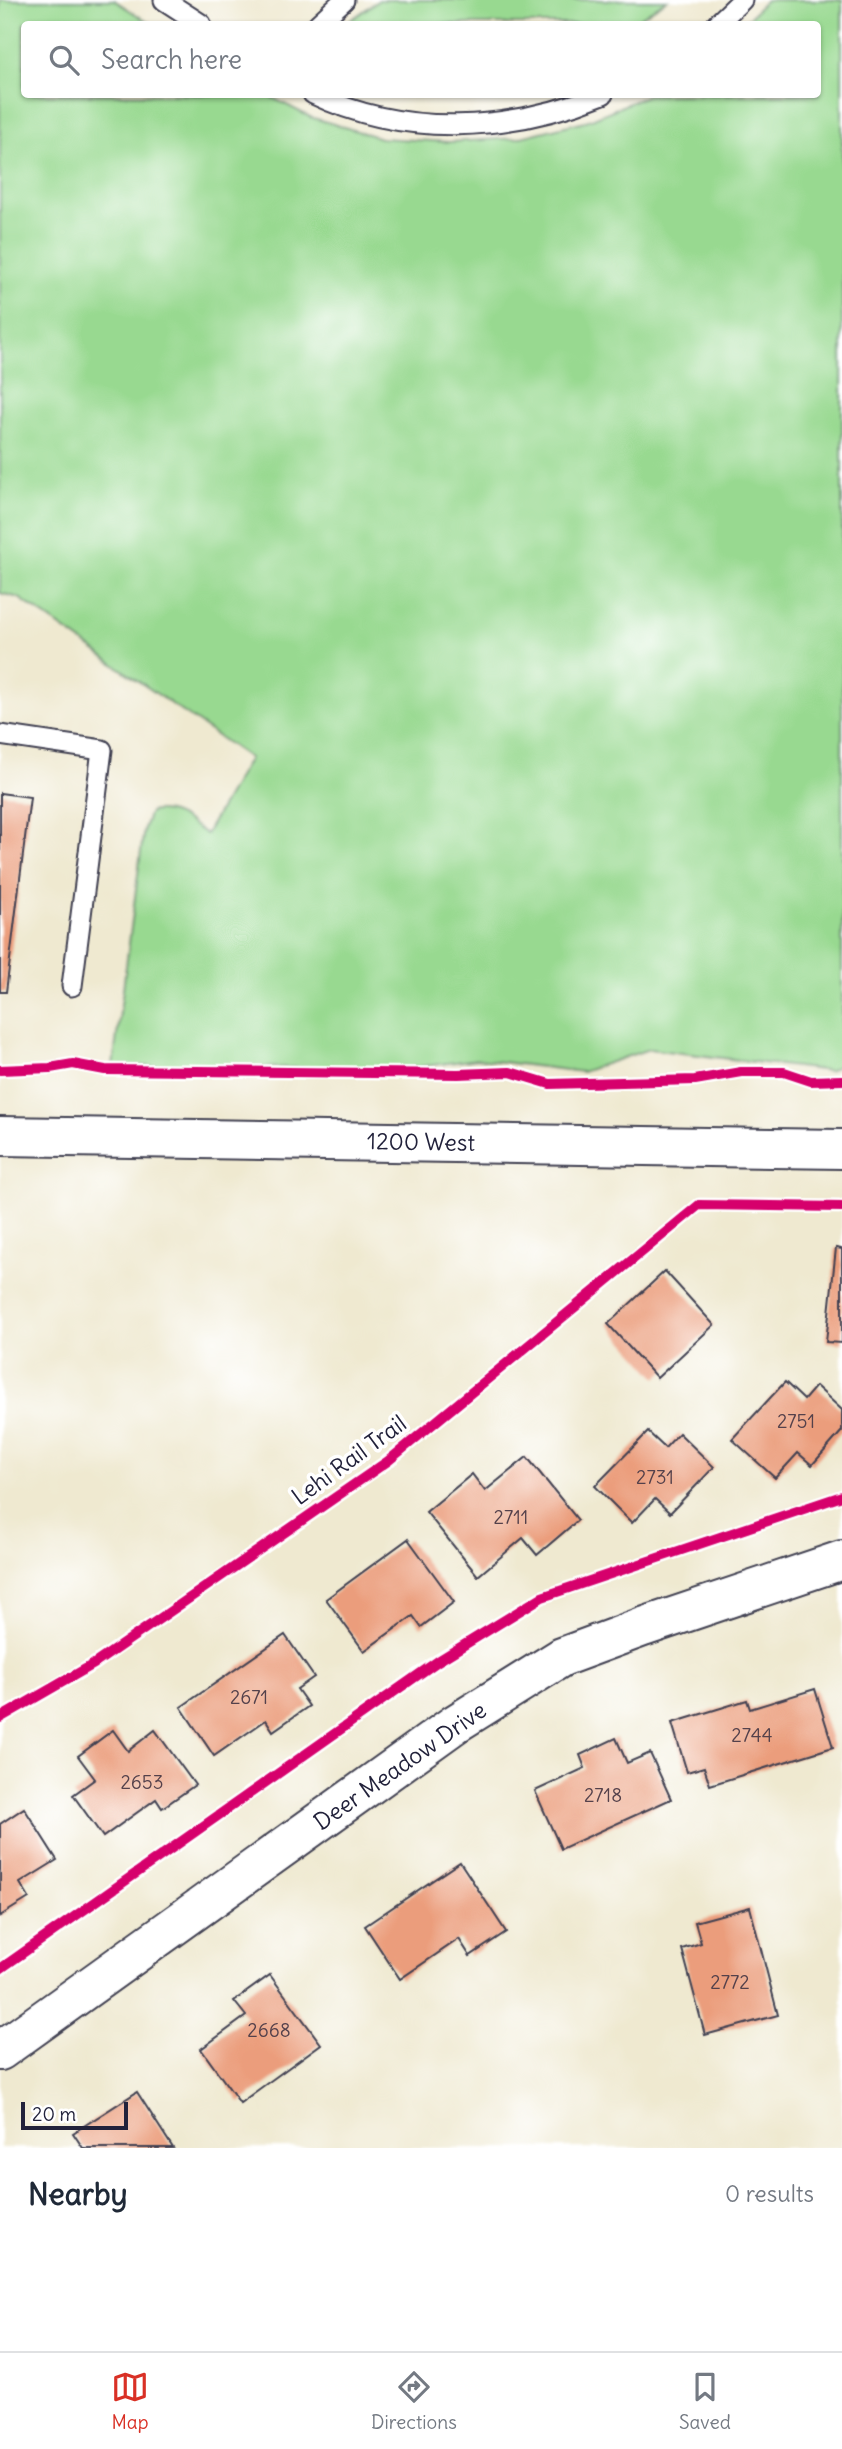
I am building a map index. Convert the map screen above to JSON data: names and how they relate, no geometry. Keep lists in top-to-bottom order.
{
  "streets": {
    "street": ["1200 West", "Deer Meadow Drive"],
    "cycle path": ["Lehi Rail Trail"]
  },
  "house_numbers": [
    "2751",
    "2731",
    "2711",
    "2671",
    "2744",
    "2653",
    "2718",
    "2772",
    "2668"
  ],
  "scale_bar": "20 m",
  "page": {
    "search": "Search here",
    "scale": "20 m",
    "heading": ["Nearby", "0 results"],
    "nav": ["Map", "Directions", "Saved"]
  }
}
